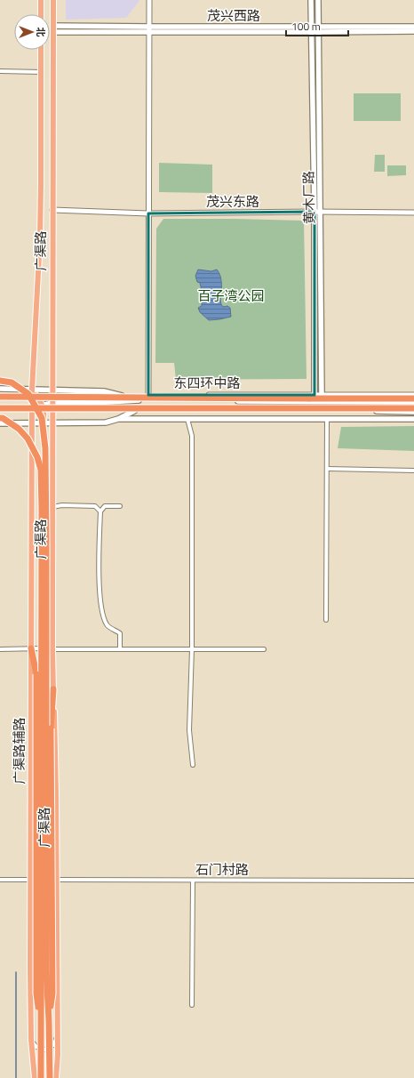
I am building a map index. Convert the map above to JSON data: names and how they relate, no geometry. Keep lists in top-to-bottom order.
{
  "streets": {
    "highway": ["广渠路", "东四环中路"],
    "main road": ["茂兴西路", "黄木厂路", "广渠路辅路"],
    "street": ["茂兴东路", "石门村路"]
  },
  "crossings": [
    ["茂兴西路", "黄木厂路"],
    ["茂兴西路", "广渠路"],
    ["黄木厂路", "茂兴东路"],
    ["黄木厂路", "东四环中路"],
    ["茂兴东路", "广渠路"],
    ["广渠路", "东四环中路"],
    ["广渠路", "广渠路辅路"],
    ["广渠路", "石门村路"],
    ["广渠路辅路", "石门村路"]
  ],
  "parks": ["百子湾公园"],
  "scale_bar": "100 m",
  "north": "right"
}
